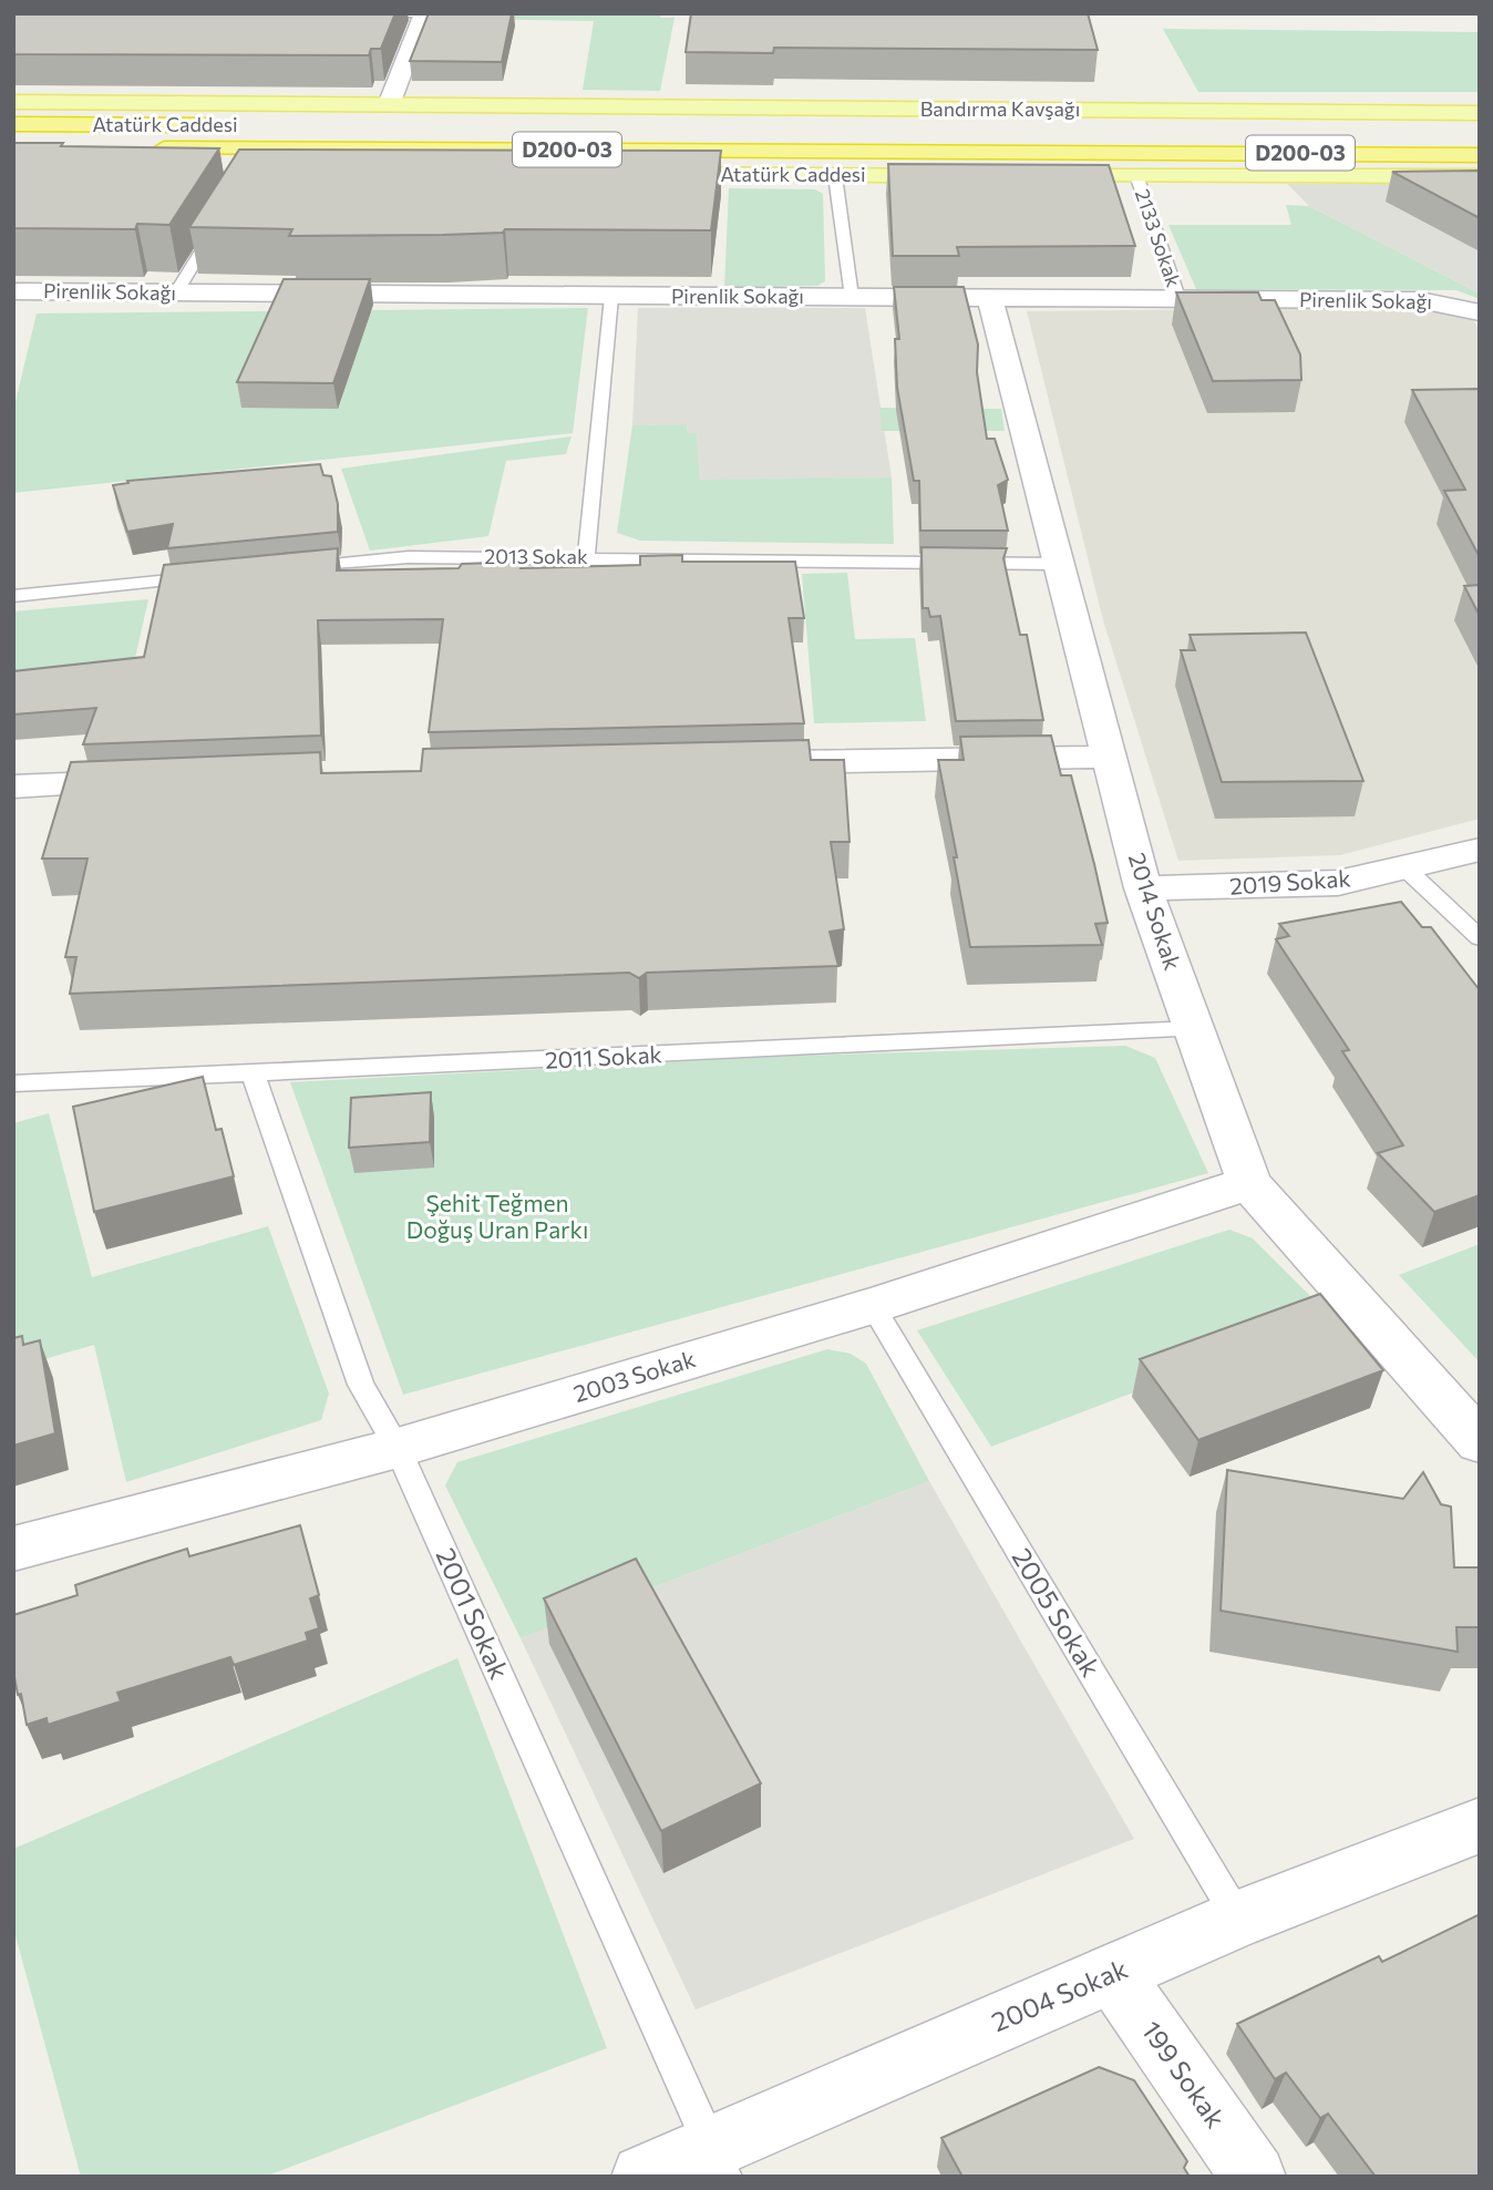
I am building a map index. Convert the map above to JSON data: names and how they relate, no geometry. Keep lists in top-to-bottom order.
{
  "streets": {
    "highway": ["Atatürk Caddesi", "D200-03"],
    "main road": ["Bandırma Kavşağı"],
    "street": [
      "Pirenlik Sokağı",
      "2019 Sokak",
      "2014 Sokak",
      "2003 Sokak",
      "2004 Sokak",
      "199 Sokak"
    ],
    "lane": [
      "2133 Sokak",
      "2013 Sokak",
      "2011 Sokak",
      "2005 Sokak",
      "2001 Sokak"
    ]
  },
  "crossings": [
    ["Bandırma Kavşağı", "Atatürk Caddesi"],
    ["Atatürk Caddesi", "2133 Sokak"],
    ["2133 Sokak", "Pirenlik Sokağı"],
    ["Pirenlik Sokağı", "2014 Sokak"],
    ["2013 Sokak", "2014 Sokak"],
    ["2019 Sokak", "2014 Sokak"],
    ["2014 Sokak", "2011 Sokak"],
    ["2014 Sokak", "2003 Sokak"],
    ["2011 Sokak", "2001 Sokak"],
    ["2003 Sokak", "2005 Sokak"],
    ["2003 Sokak", "2001 Sokak"],
    ["2005 Sokak", "2004 Sokak"],
    ["2001 Sokak", "2004 Sokak"],
    ["2004 Sokak", "199 Sokak"]
  ],
  "parks": ["Şehit Teğmen Doğuş Uran Parkı"]
}
